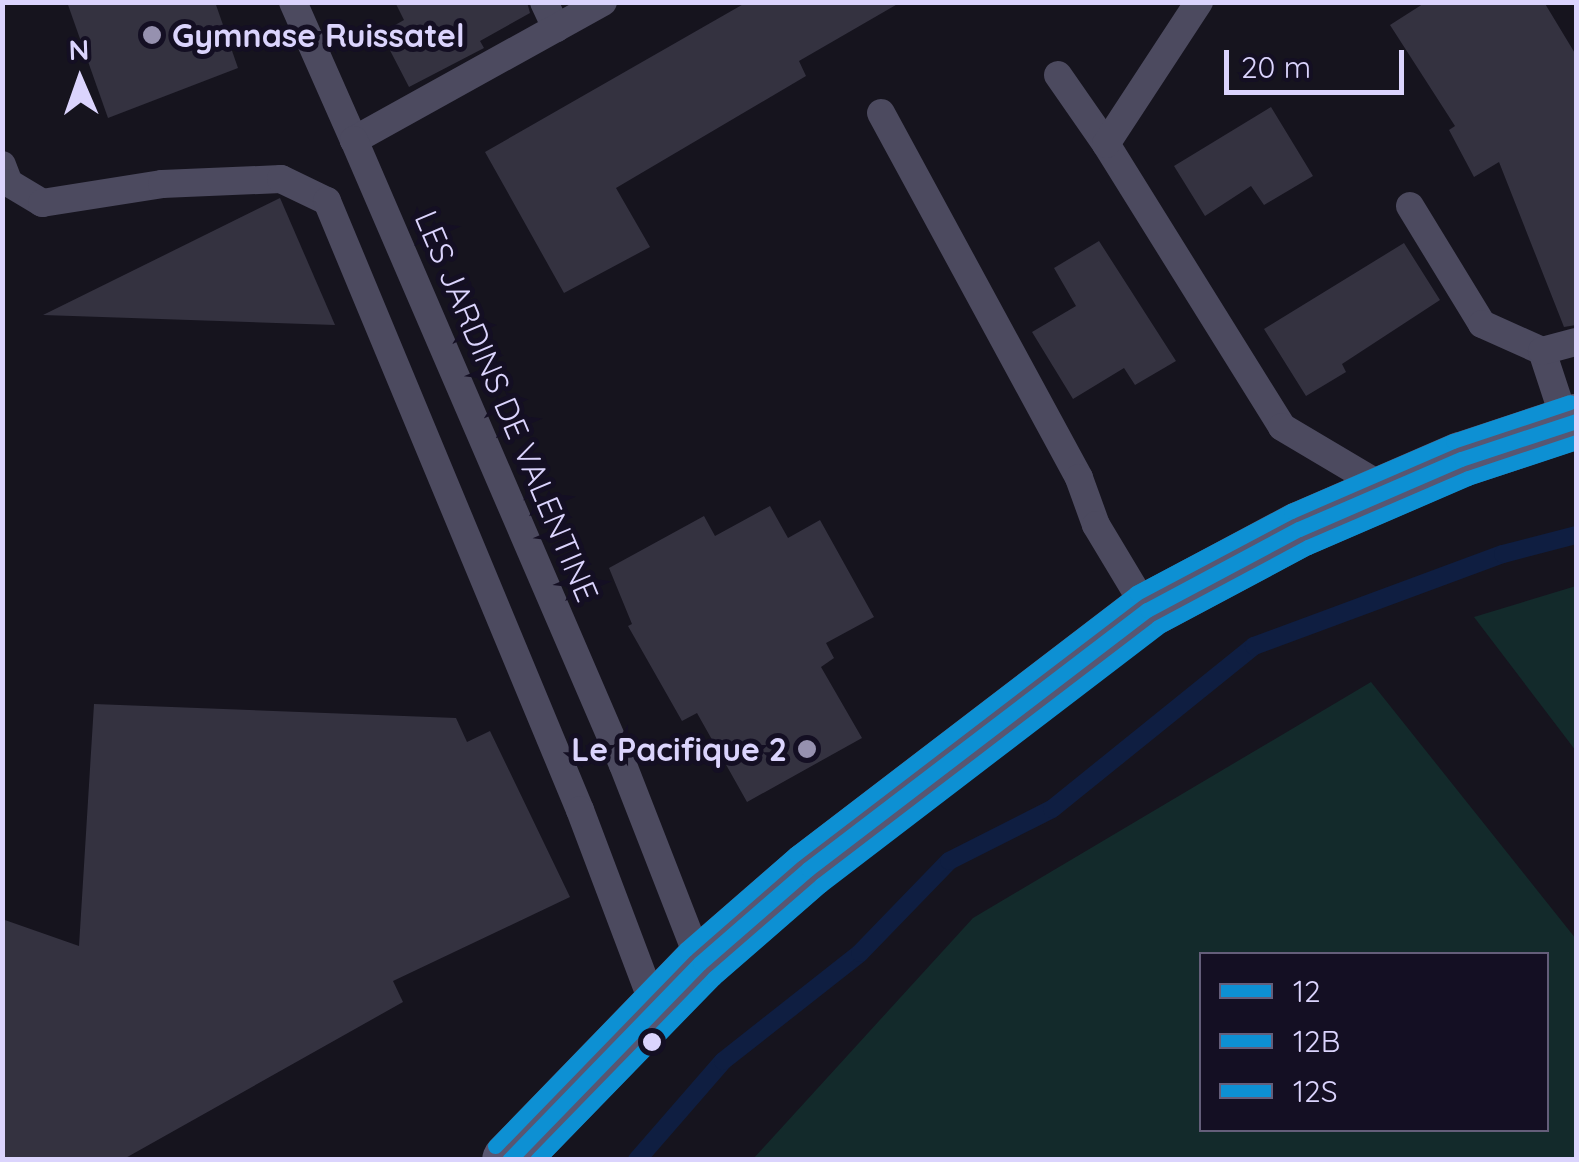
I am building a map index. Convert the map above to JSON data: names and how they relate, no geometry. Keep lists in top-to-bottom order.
{
  "streets": {
    "lane": ["LES JARDINS DE VALENTINE"]
  },
  "places": ["Gymnase Ruissatel", "Le Pacifique 2"],
  "lines": ["transit line 12S", "transit line 12", "transit line 12B"],
  "legend": ["12", "12B", "12S"],
  "scale_bar": "20 m",
  "north": "top"
}
